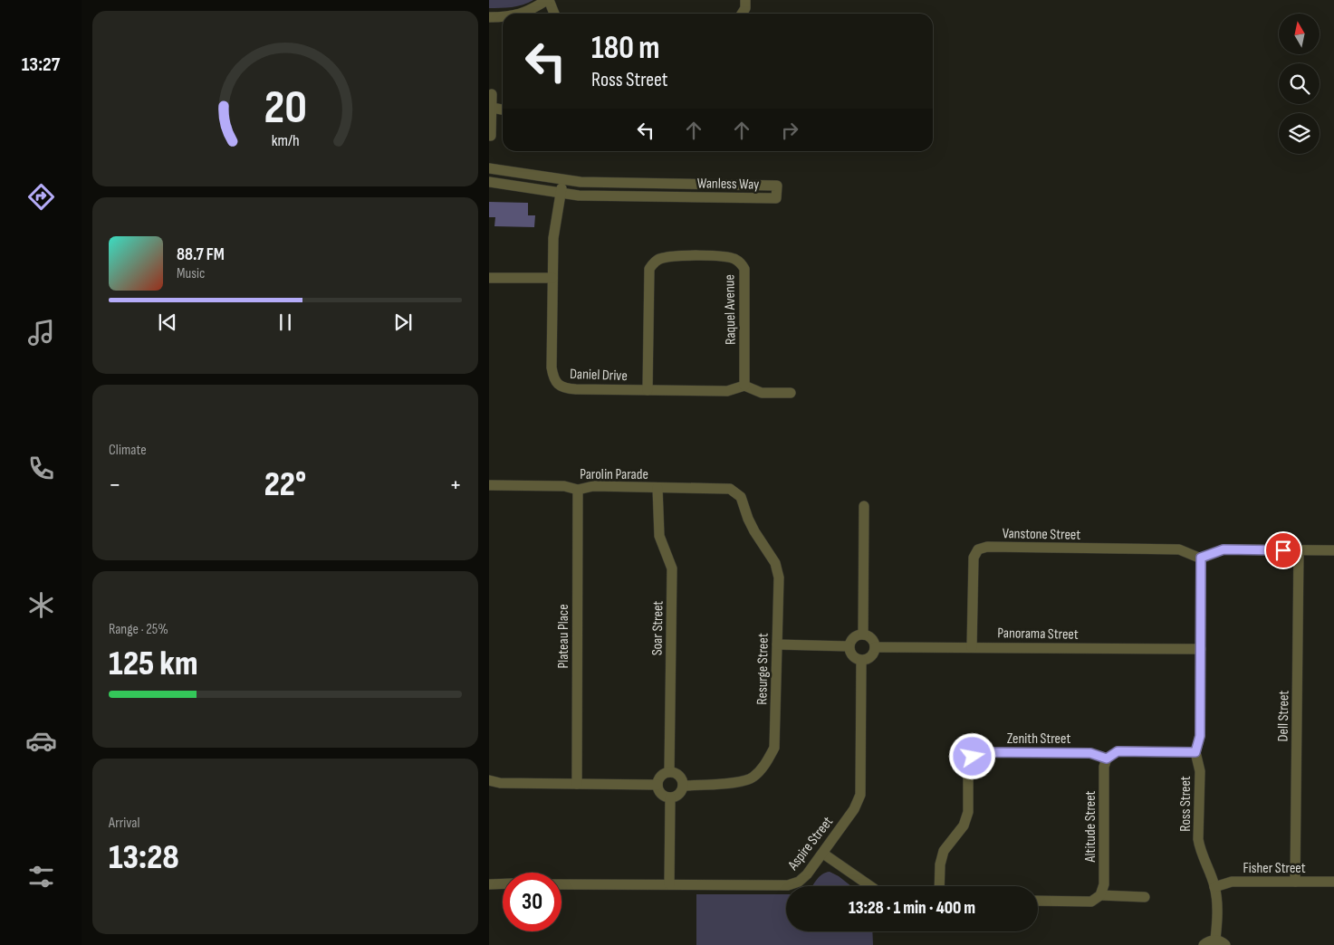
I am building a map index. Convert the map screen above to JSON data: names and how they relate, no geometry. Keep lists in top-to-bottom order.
{
  "streets": {
    "street": [
      "Wanless Way",
      "Raquel Avenue",
      "Daniel Drive",
      "Parolin Parade",
      "Vanstone Street",
      "Soar Street",
      "Panorama Street",
      "Plateau Place",
      "Resurge Street",
      "Dell Street",
      "Zenith Street",
      "Ross Street",
      "Altitude Street",
      "Aspire Street",
      "Fisher Street"
    ]
  },
  "crossings": [
    ["Wanless Way", "Daniel Drive"],
    ["Raquel Avenue", "Daniel Drive"],
    ["Parolin Parade", "Soar Street"],
    ["Parolin Parade", "Plateau Place"],
    ["Parolin Parade", "Resurge Street"],
    ["Vanstone Street", "Panorama Street"],
    ["Vanstone Street", "Ross Street"],
    ["Soar Street", "Resurge Street"],
    ["Panorama Street", "Ross Street"],
    ["Panorama Street", "Aspire Street"],
    ["Dell Street", "Fisher Street"],
    ["Zenith Street", "Altitude Street"],
    ["Ross Street", "Fisher Street"]
  ],
  "north": "top",
  "page": {
    "tabs": "13:27",
    "turn": ["180 m", "Ross Street"],
    "song": ["88.7 FM", "Music"],
    "tile": [
      "Climate",
      ["Range · 25%", "125 km"],
      ["Arrival", "13:28"]
    ],
    "heat": ["−", "22°", "+"],
    "limit": "30",
    "trip": "13:28 · 1 min · 400 m",
    "gauge": ["20", "km/h"]
  }
}
